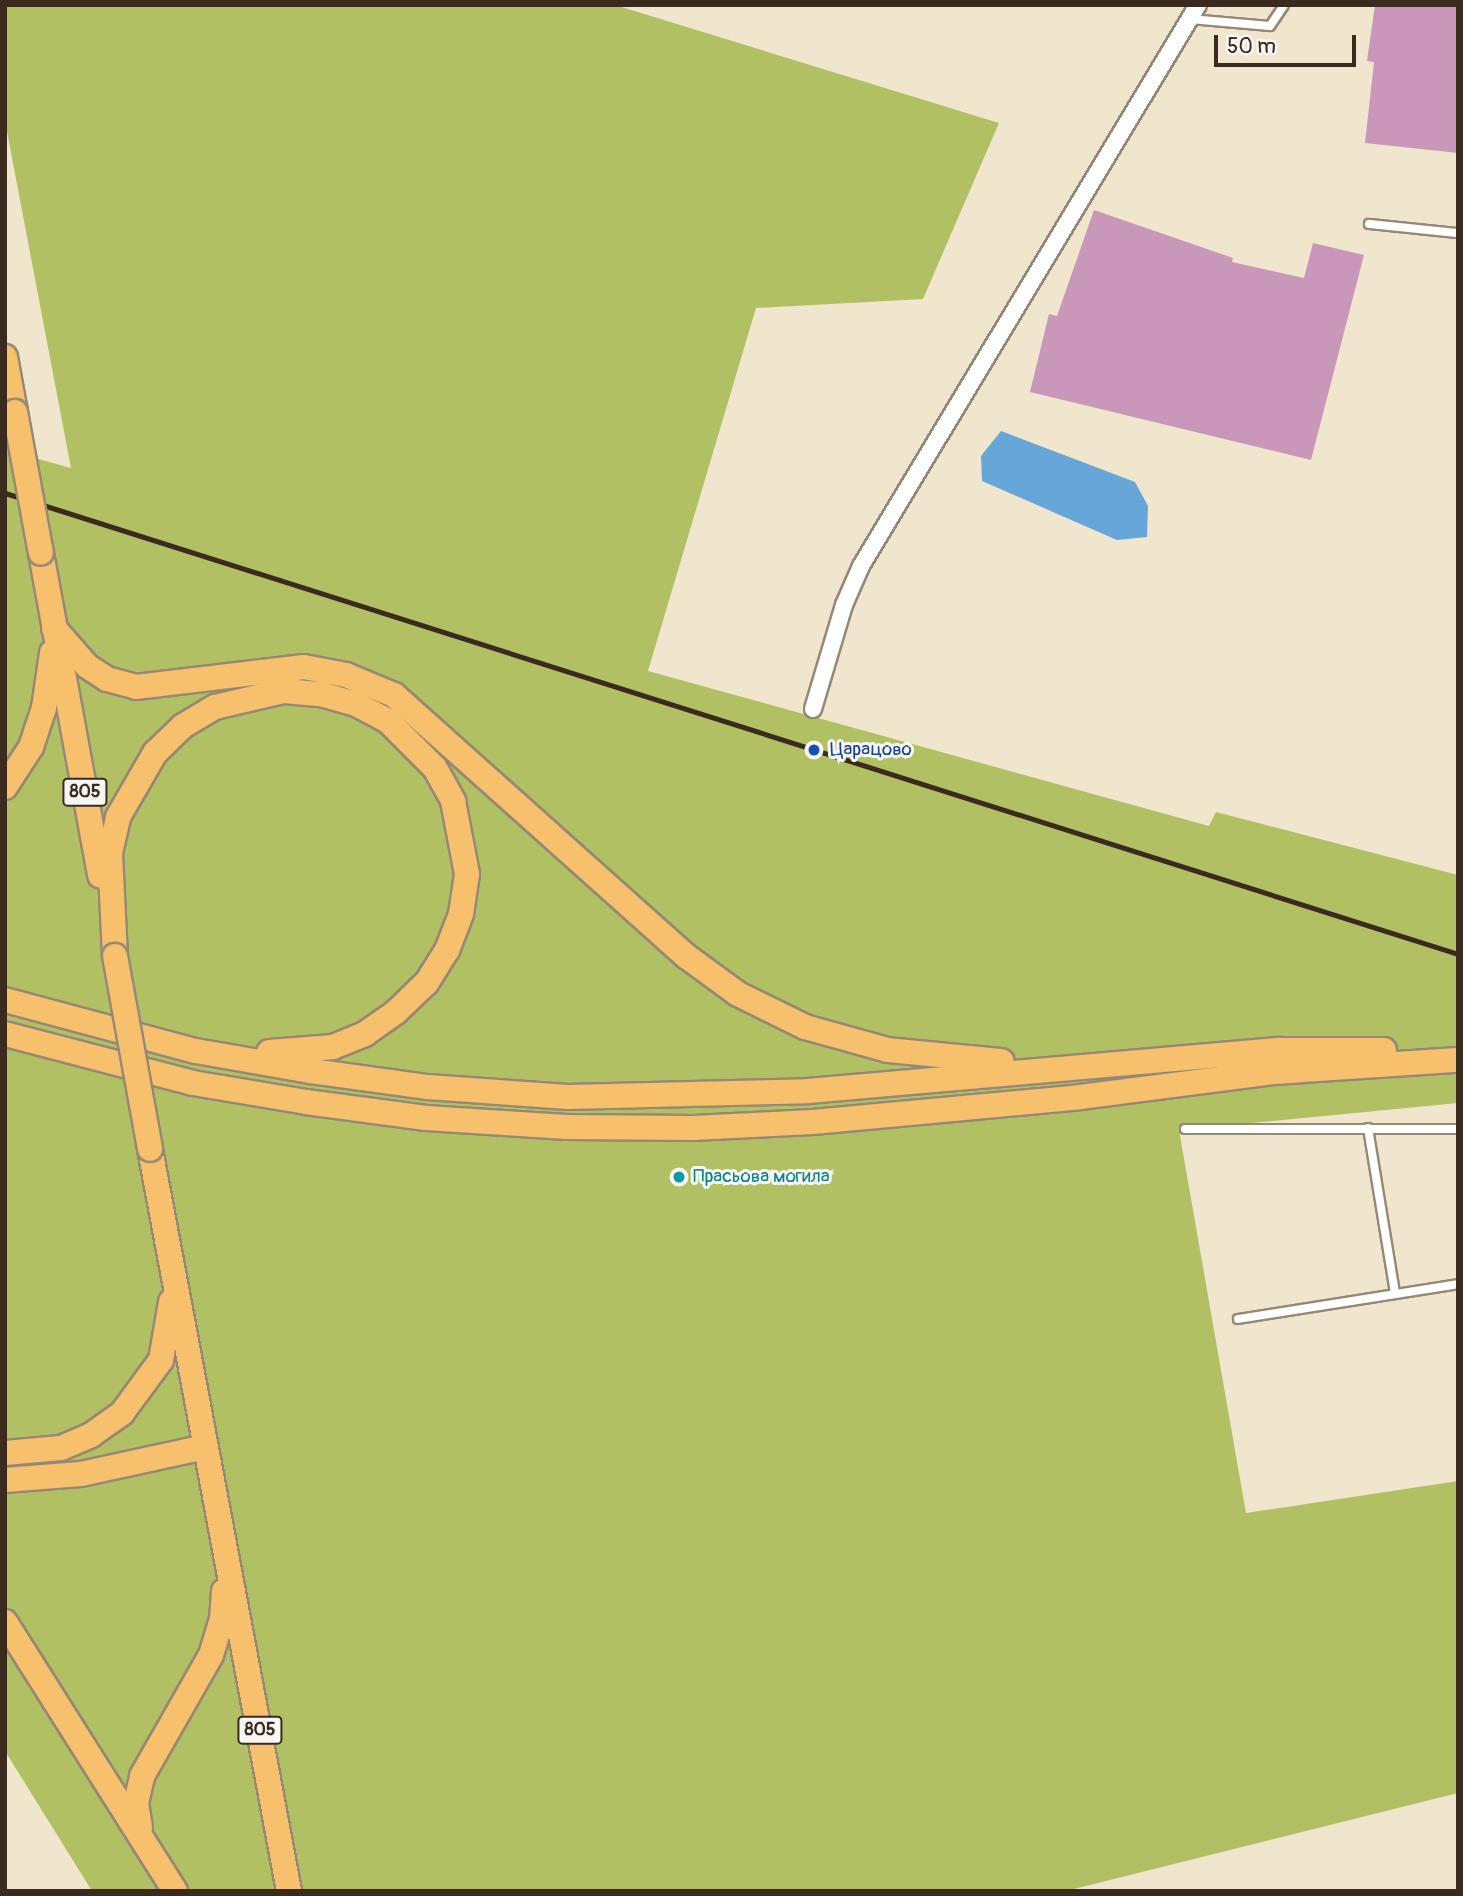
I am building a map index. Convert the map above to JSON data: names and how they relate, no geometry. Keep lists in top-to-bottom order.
{
  "streets": {
    "main road": ["805"]
  },
  "places": ["Царацово", "Прасьова могила"],
  "scale_bar": "50 m"
}
